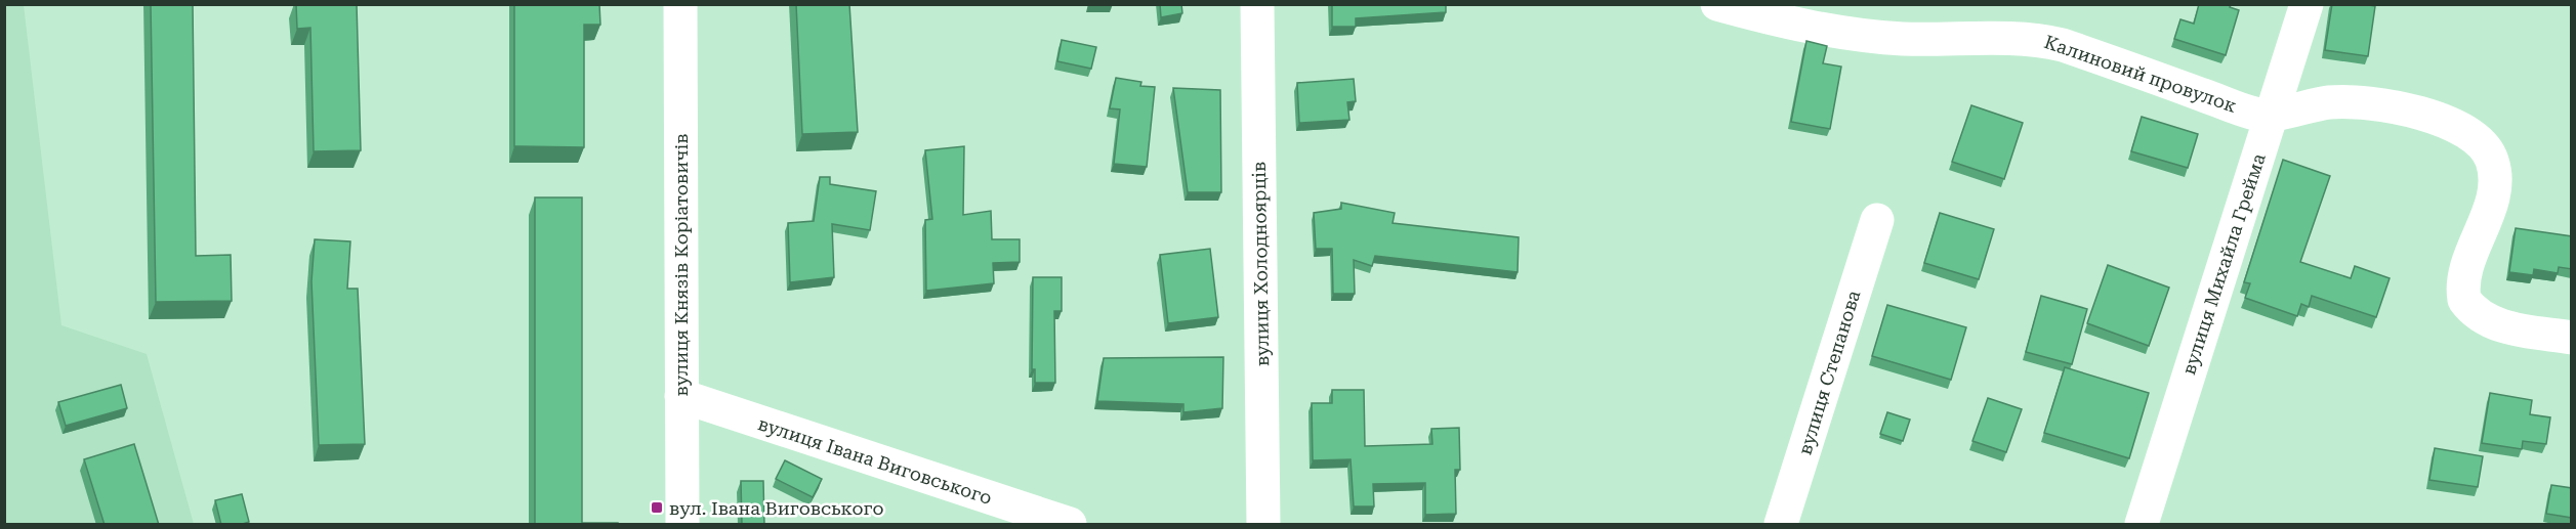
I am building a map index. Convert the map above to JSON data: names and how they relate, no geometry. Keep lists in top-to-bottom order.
{
  "streets": {
    "street": [
      "Калиновий провулок",
      "вулиця Холодноярців",
      "вулиця Михайла Грейма",
      "вулиця Князів Коріатовичів",
      "вулиця Степанова",
      "вулиця Івана Виговського"
    ]
  },
  "crossings": [
    ["Калиновий провулок", "вулиця Михайла Грейма"],
    ["вулиця Князів Коріатовичів", "вулиця Івана Виговського"]
  ],
  "places": {
    "transit": ["вул. Івана Виговського"]
  }
}
